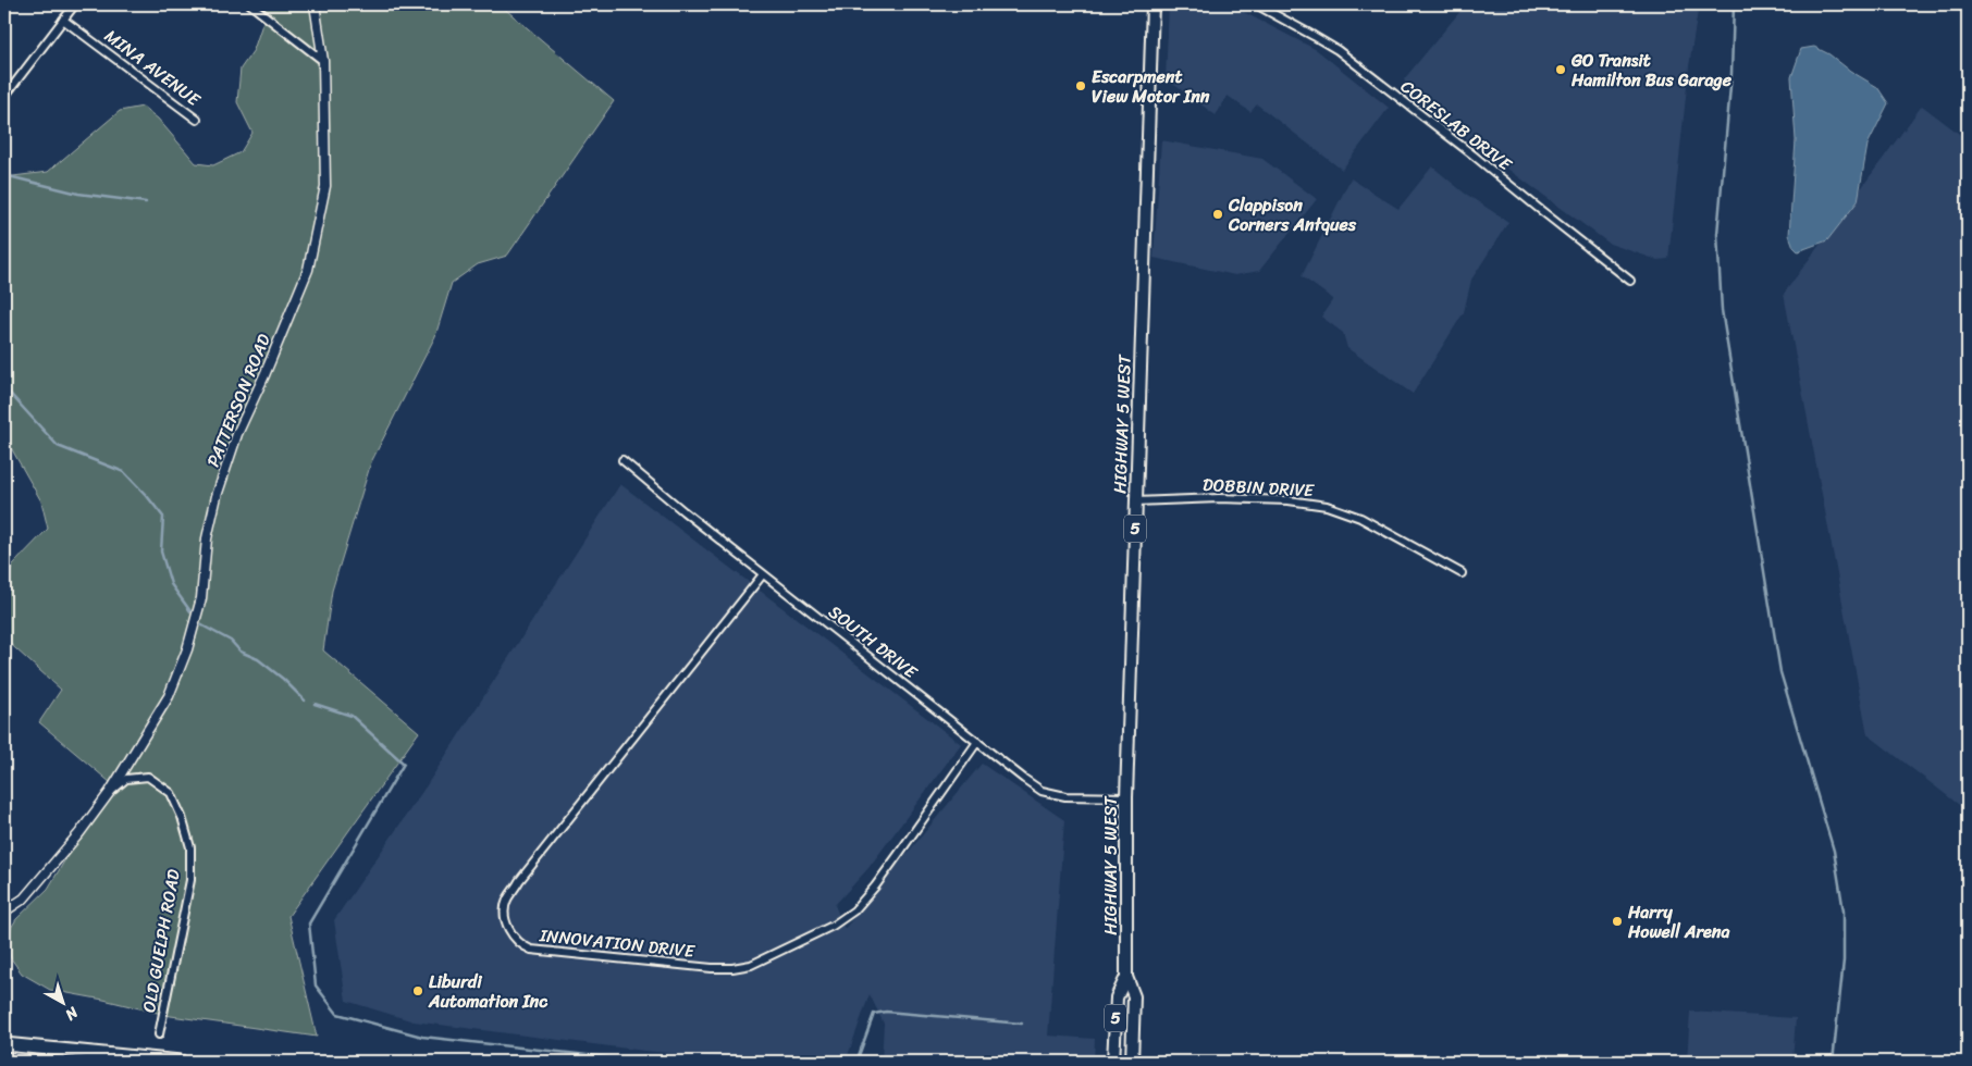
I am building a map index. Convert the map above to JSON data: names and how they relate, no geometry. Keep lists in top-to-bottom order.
{
  "streets": {
    "main road": ["HIGHWAY 5 WEST", "5"],
    "street": [
      "MINA AVENUE",
      "CORESLAB DRIVE",
      "PATTERSON ROAD",
      "DOBBIN DRIVE",
      "SOUTH DRIVE",
      "OLD GUELPH ROAD",
      "INNOVATION DRIVE"
    ]
  },
  "crossings": [
    ["PATTERSON ROAD", "OLD GUELPH ROAD"],
    ["HIGHWAY 5 WEST", "DOBBIN DRIVE"],
    ["HIGHWAY 5 WEST", "SOUTH DRIVE"],
    ["SOUTH DRIVE", "INNOVATION DRIVE"]
  ],
  "places": [
    "GO Transit Hamilton Bus Garage",
    "Escarpment View Motor Inn",
    "Clappison Corners Antques",
    "Harry Howell Arena",
    "Liburdi Automation Inc"
  ],
  "north": "bottom right"
}
